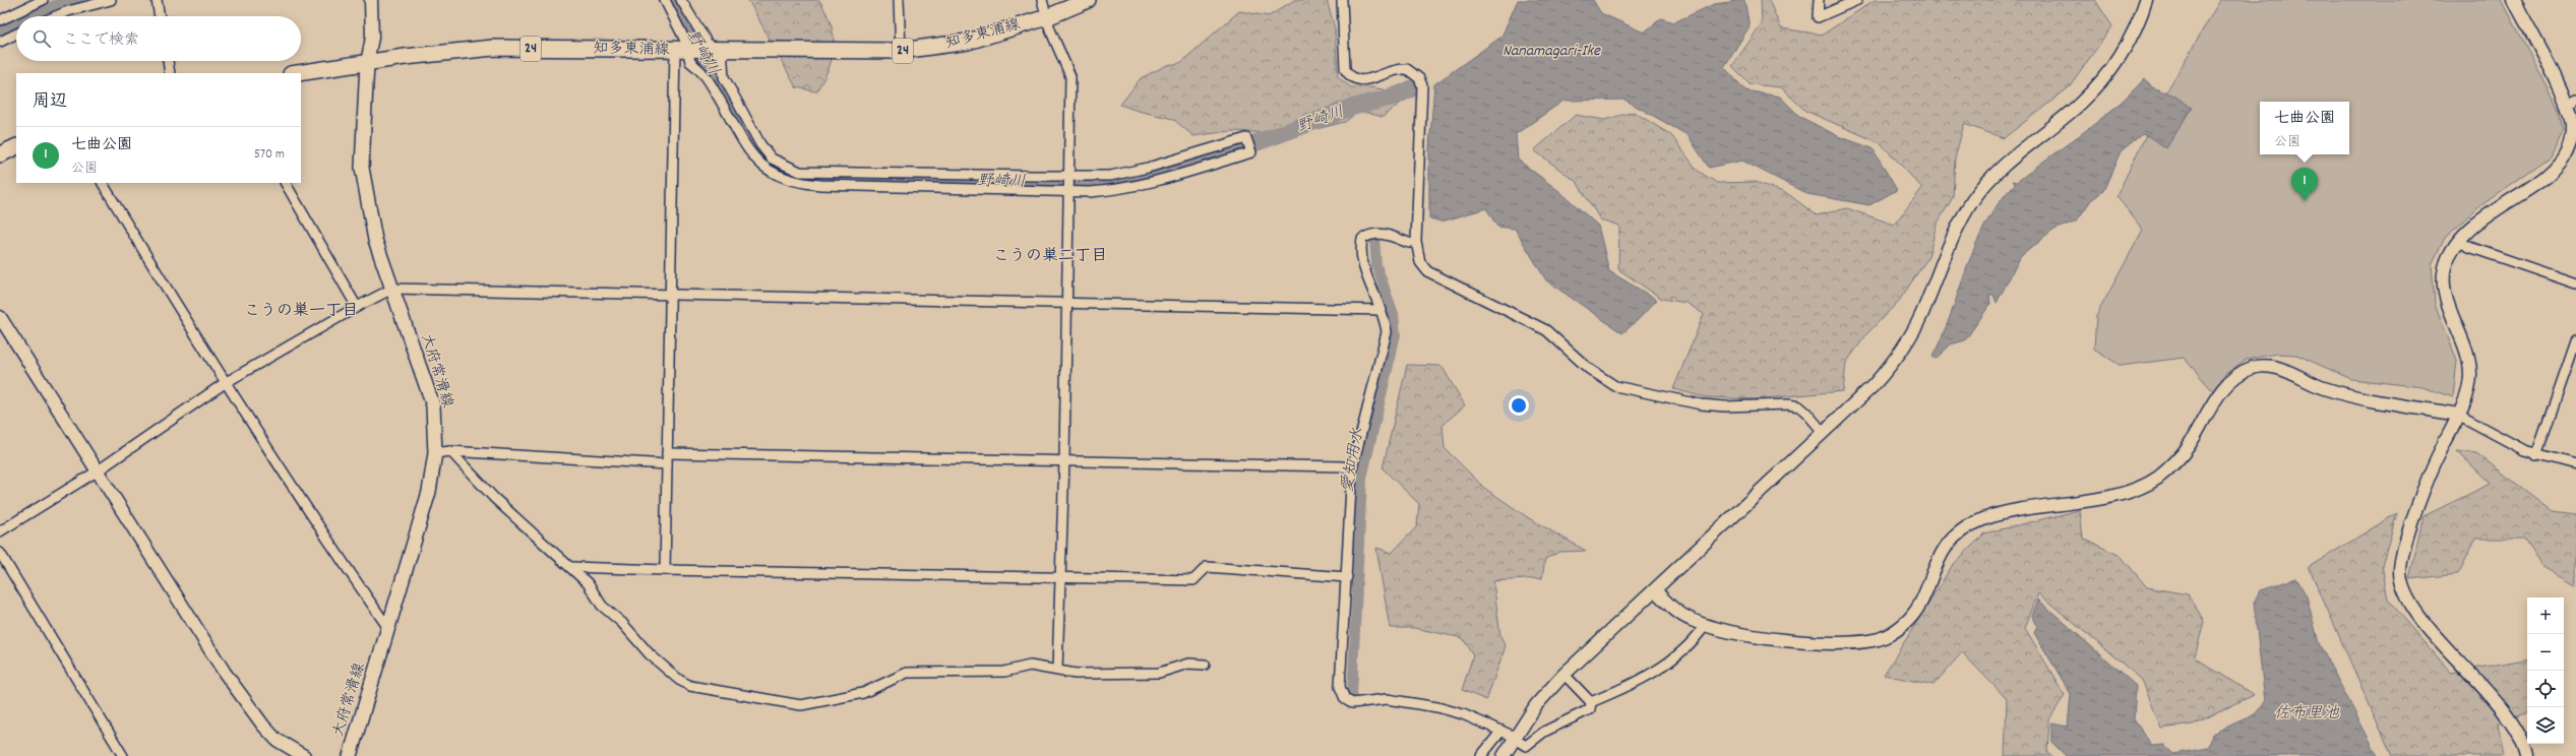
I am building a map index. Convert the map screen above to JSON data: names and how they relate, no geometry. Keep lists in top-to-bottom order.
{
  "streets": {
    "main road": ["知多東浦線", "24", "大府常滑線"]
  },
  "crossings": [
    ["知多東浦線", "大府常滑線"]
  ],
  "districts": ["こうの巣二丁目", "こうの巣一丁目"],
  "water": [
    "Nanamagari-Ike",
    "野崎川",
    "愛知用水",
    "佐布里池"
  ],
  "page": {
    "search": "ここで検索",
    "heading": "周辺",
    "popup": ["七曲公園", "公園"],
    "list": [
      {
        "mark": "1",
        "name": "七曲公園",
        "note": "公園",
        "value": "570 m"
      }
    ],
    "pins": "1",
    "map_buttons": ["+", "−"]
  }
}
